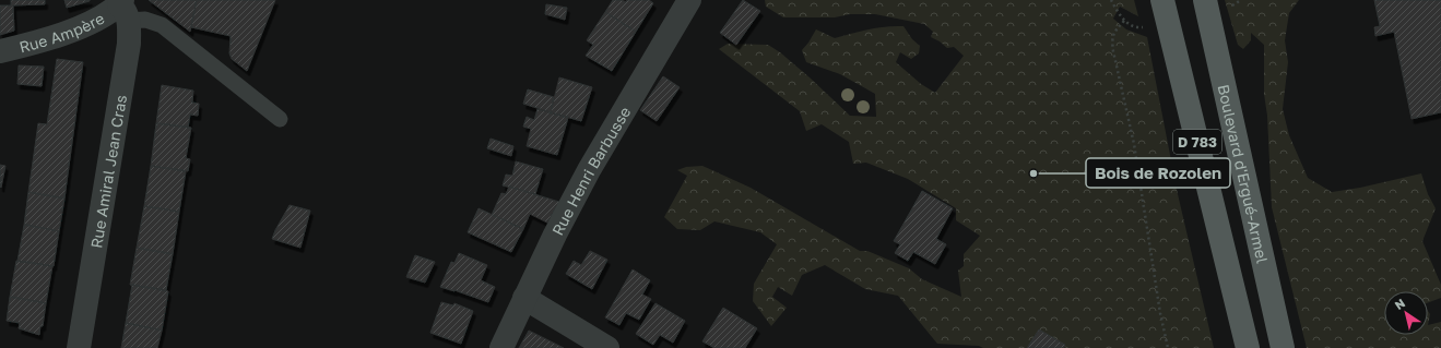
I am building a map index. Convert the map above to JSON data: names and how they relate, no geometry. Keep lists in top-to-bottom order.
{
  "streets": {
    "main road": ["D 783", "Boulevard d'Ergué-Armel"],
    "street": ["Rue Ampère", "Rue Henri Barbusse", "Rue Amiral Jean Cras"]
  },
  "crossings": [
    ["Rue Ampère", "Rue Amiral Jean Cras"]
  ],
  "places": ["Bois de Rozolen"],
  "north": "top left"
}
